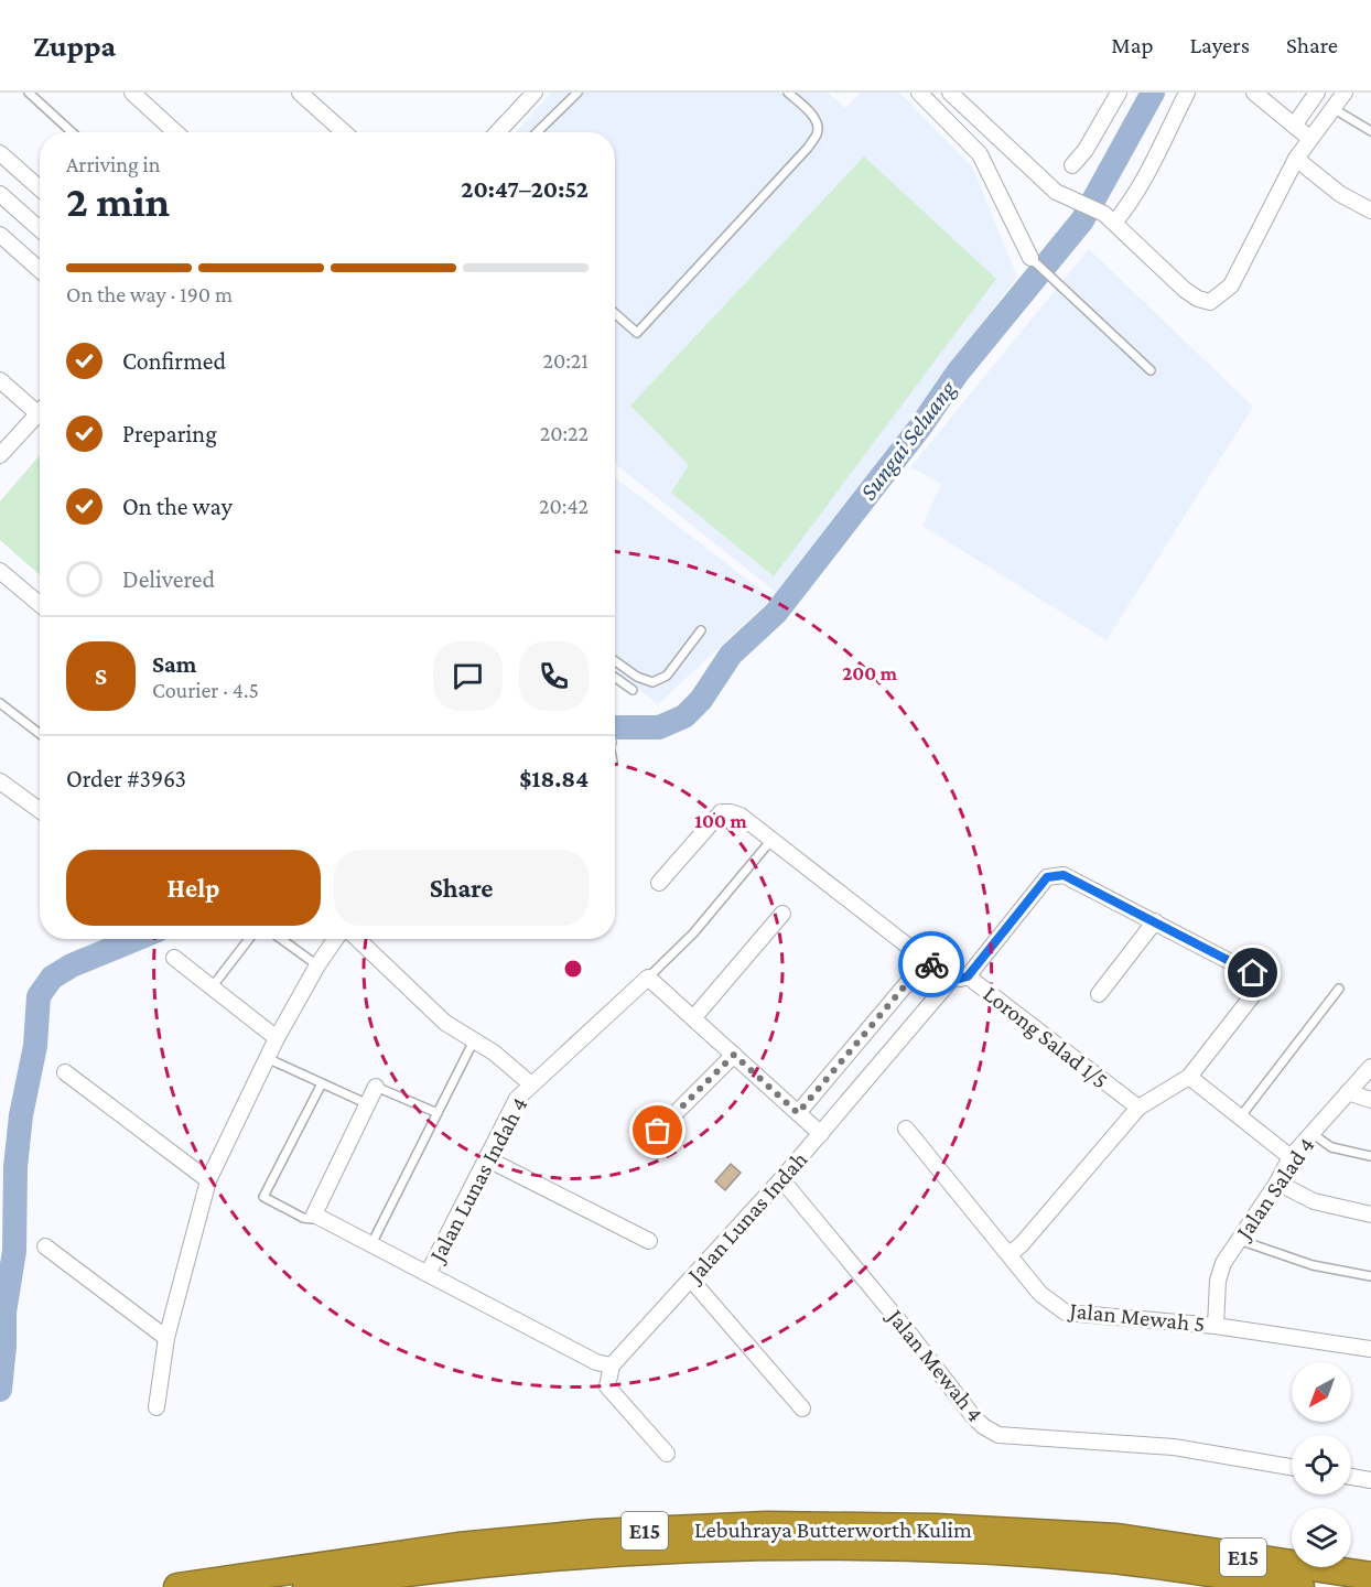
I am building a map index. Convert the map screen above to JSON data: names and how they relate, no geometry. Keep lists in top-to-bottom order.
{
  "streets": {
    "highway": ["Lebuhraya Butterworth Kulim", "E15"],
    "street": [
      "Lorong Salad 1/5",
      "Jalan Lunas Indah 4",
      "Jalan Salad 4",
      "Jalan Lunas Indah",
      "Jalan Mewah 5",
      "Jalan Mewah 4"
    ]
  },
  "crossings": [
    ["Lorong Salad 1/5", "Jalan Lunas Indah"],
    ["Jalan Salad 4", "Jalan Mewah 5"],
    ["Jalan Lunas Indah", "Jalan Mewah 4"]
  ],
  "water": ["Sungai Seluang"],
  "north": "bottom left",
  "page": {
    "header": "Zuppa",
    "nav": ["Map", "Layers", "Share"],
    "heading": ["2 min", "Arriving in", "20:47–20:52"],
    "panel": [
      "Sam",
      "Courier · 4.5",
      "Order #3963",
      "$18.84"
    ],
    "bar": "On the way · 190 m",
    "list": [
      ["Confirmed", "20:21"],
      ["Preparing", "20:22"],
      ["On the way", "20:42"],
      "Delivered"
    ],
    "round": "S",
    "buttons": ["Help", "Share"]
  },
  "rings": ["200 m", "100 m"]
}
